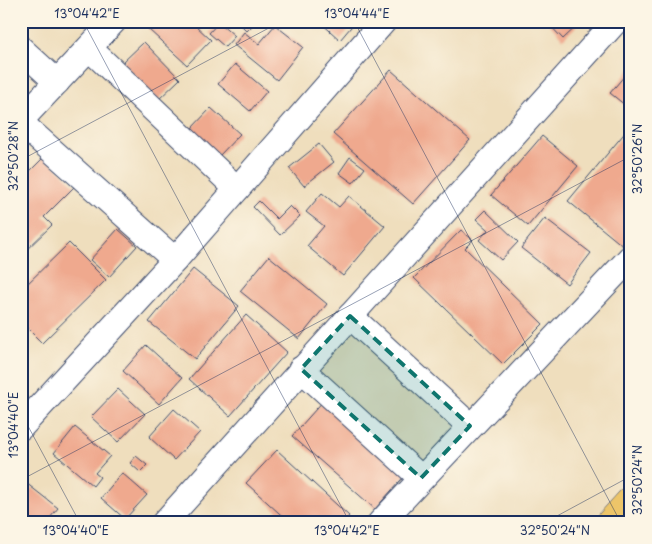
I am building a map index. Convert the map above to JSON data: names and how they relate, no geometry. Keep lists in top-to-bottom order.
{
  "coordinates": [
    "13°04'42\"E",
    "13°04'44\"E",
    "32°50'28\"N",
    "32°50'26\"N",
    "13°04'40\"E",
    "32°50'24\"N"
  ]
}
